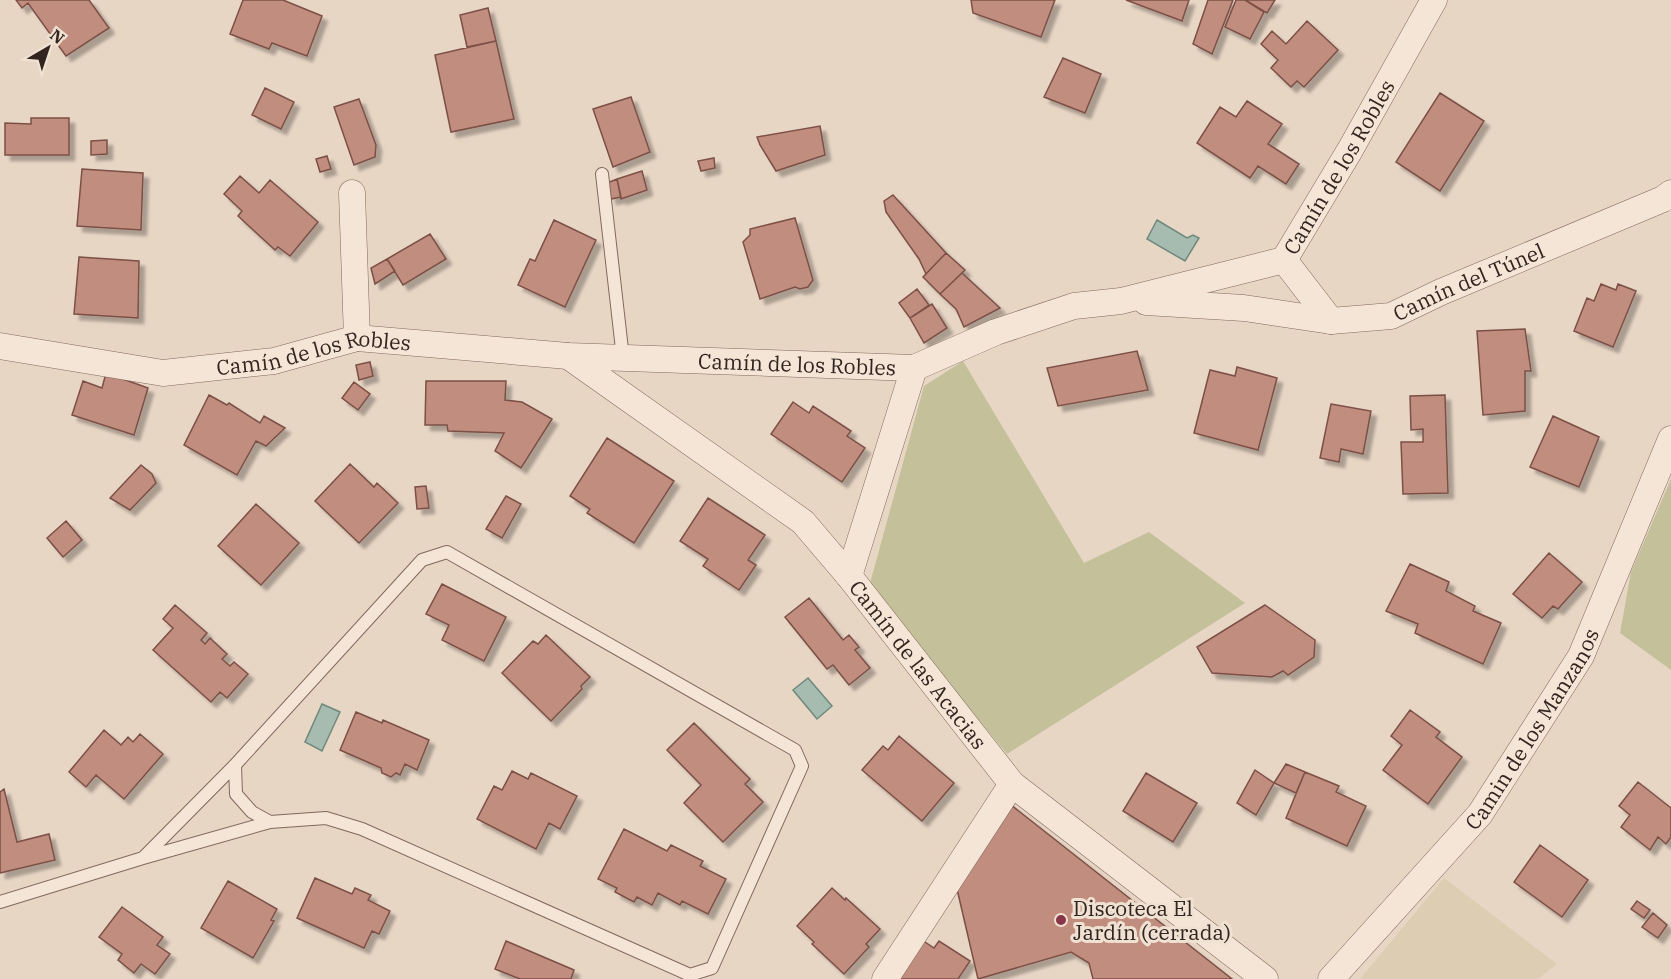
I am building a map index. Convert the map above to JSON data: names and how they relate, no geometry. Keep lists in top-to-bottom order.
{
  "streets": {
    "street": [
      "Camín de los Robles",
      "Camín del Túnel",
      "Camín de las Acacias",
      "Camin de los Manzanos"
    ]
  },
  "crossings": [
    ["Camín de los Robles", "Camín del Túnel"],
    ["Camín de los Robles", "Camín de las Acacias"]
  ],
  "places": ["Discoteca El Jardín (cerrada)"],
  "north": "top right"
}
